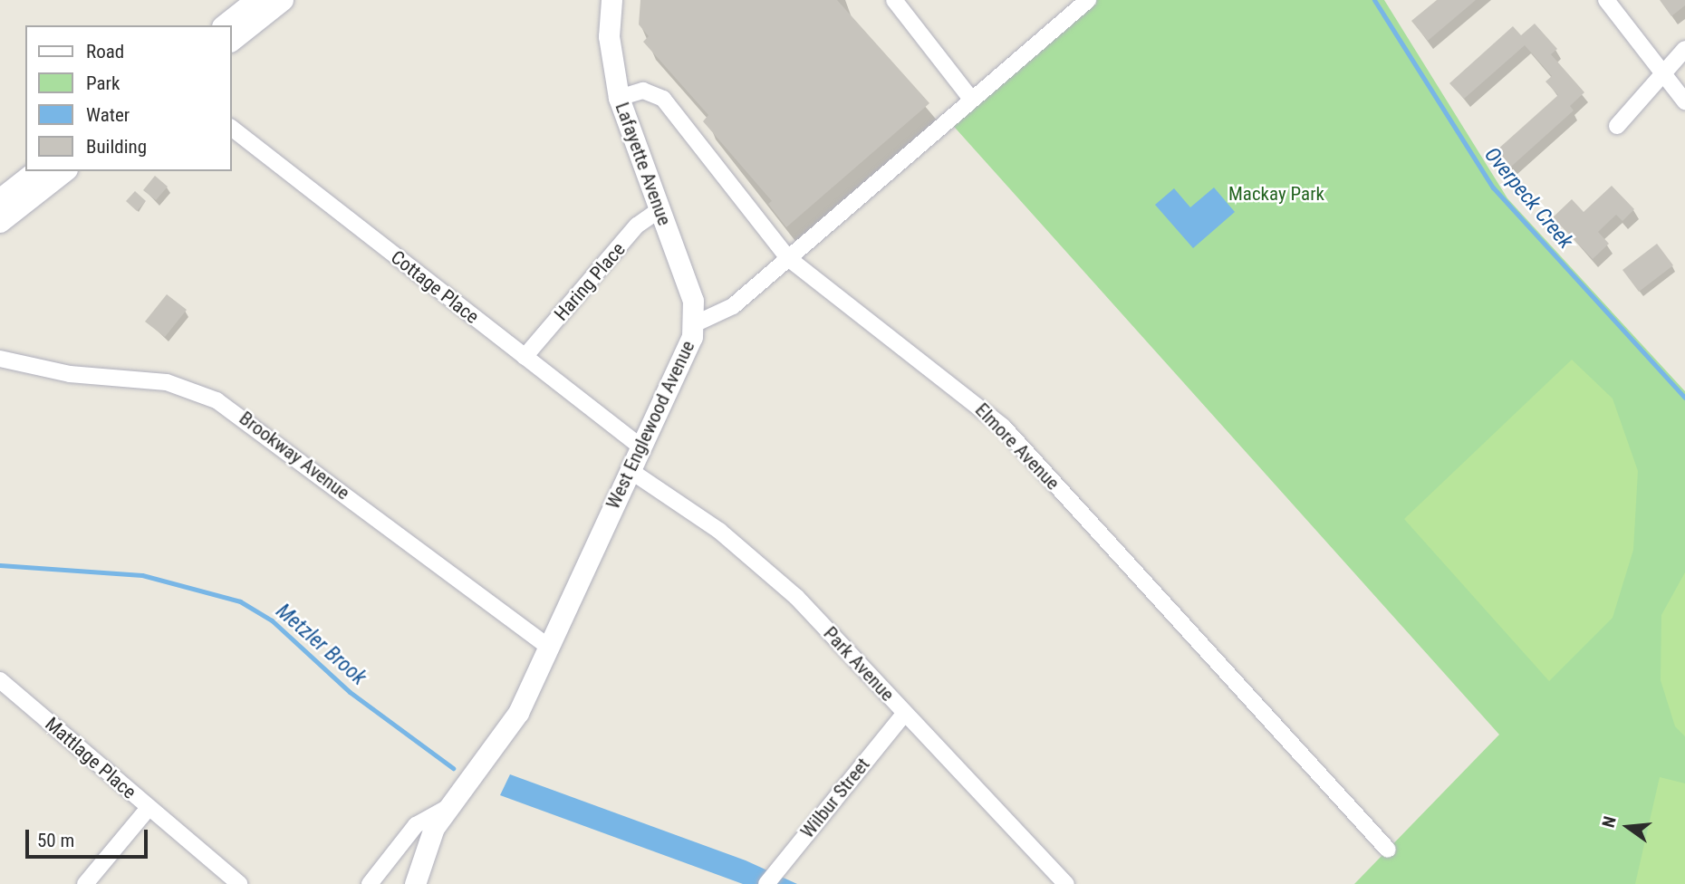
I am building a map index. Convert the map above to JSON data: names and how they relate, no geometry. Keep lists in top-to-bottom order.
{
  "streets": {
    "street": [
      "Lafayette Avenue",
      "Haring Place",
      "Cottage Place",
      "West Englewood Avenue",
      "Elmore Avenue",
      "Brookway Avenue",
      "Park Avenue",
      "Mattlage Place",
      "Wilbur Street"
    ]
  },
  "crossings": [
    ["Lafayette Avenue", "Haring Place"],
    ["Lafayette Avenue", "West Englewood Avenue"],
    ["Lafayette Avenue", "Elmore Avenue"],
    ["Haring Place", "Cottage Place"],
    ["Cottage Place", "West Englewood Avenue"],
    ["West Englewood Avenue", "Elmore Avenue"],
    ["West Englewood Avenue", "Brookway Avenue"],
    ["West Englewood Avenue", "Park Avenue"],
    ["Park Avenue", "Wilbur Street"]
  ],
  "water": ["Overpeck Creek", "Metzler Brook"],
  "parks": ["Mackay Park"],
  "legend": [
    "Road",
    "Park",
    "Water",
    "Building"
  ],
  "scale_bar": "50 m",
  "north": "left"
}
